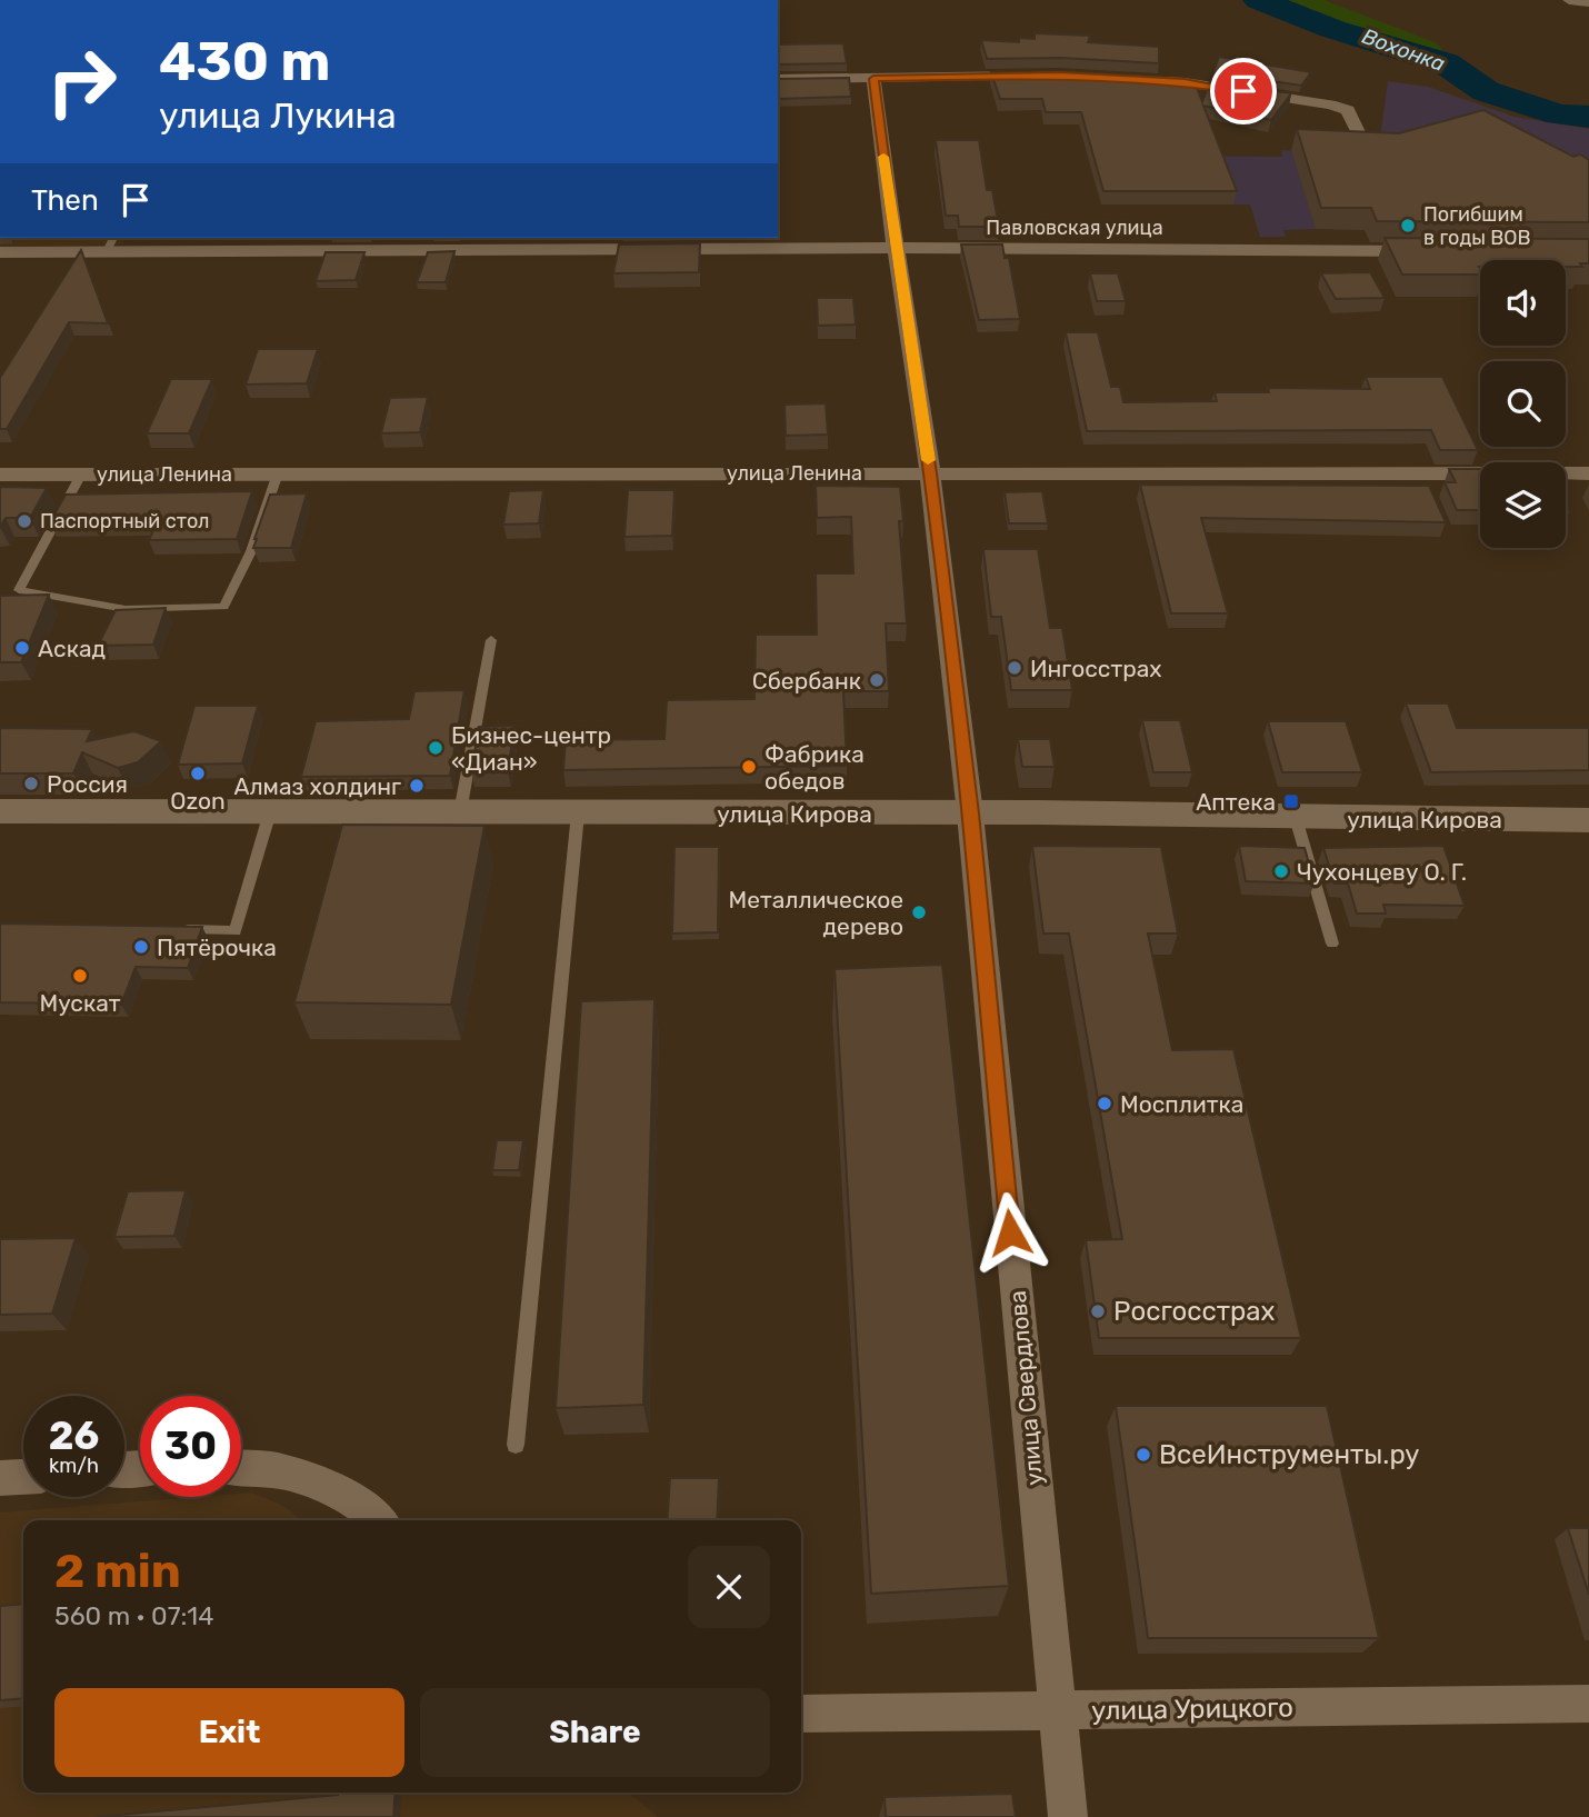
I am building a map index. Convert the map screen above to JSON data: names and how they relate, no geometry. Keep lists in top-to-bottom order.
{
  "streets": {
    "street": [
      "Павловская улица",
      "улица Ленина",
      "улица Кирова",
      "улица Свердлова",
      "улица Урицкого"
    ]
  },
  "crossings": [
    ["Павловская улица", "улица Свердлова"],
    ["улица Ленина", "улица Свердлова"],
    ["улица Кирова", "улица Свердлова"],
    ["улица Свердлова", "улица Урицкого"]
  ],
  "water": ["Вохонка"],
  "places": {
    "other": [
      "Погибшим в годы ВОВ",
      "Паспортный стол",
      "Аскад",
      "Ингосстрах",
      "Сбербанк",
      "Бизнес-центр «Диан»",
      "Фабрика обедов",
      "Ozon",
      "Россия",
      "Алмаз холдинг",
      "Чухонцеву О. Г.",
      "Металлическое дерево",
      "Пятёрочка",
      "Мускат",
      "Мосплитка",
      "Росгосстрах",
      "ВсеИнструменты.ру"
    ],
    "transit": ["Аптека"]
  },
  "page": {
    "turn": ["430 m", "улица Лукина"],
    "then": "Then",
    "speed": "26 km/h",
    "limit": "30",
    "heading": ["2 min", "560 m · 07:14"],
    "buttons": ["Exit", "Share"]
  }
}
